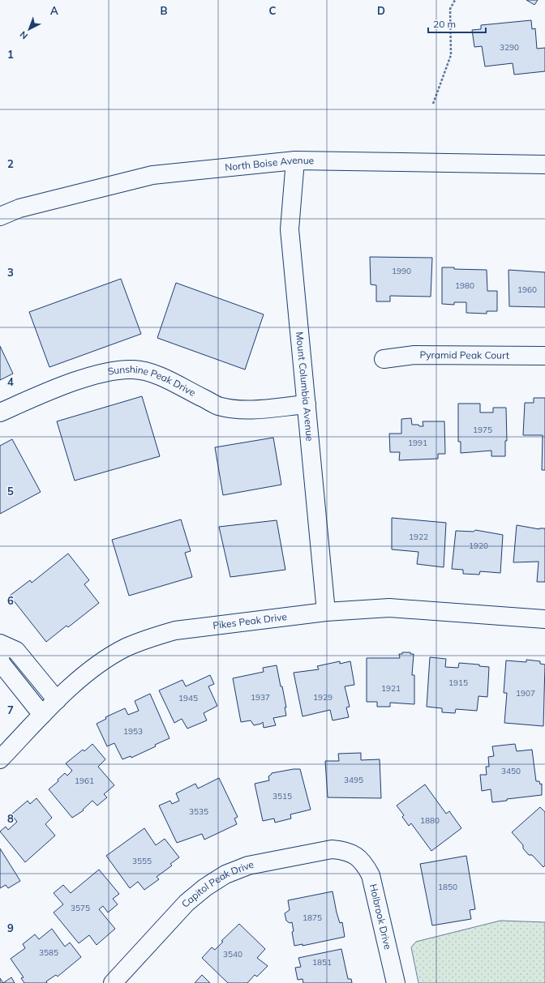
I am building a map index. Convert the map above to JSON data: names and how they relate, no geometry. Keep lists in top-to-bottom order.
{
  "streets": {
    "street": [
      "North Boise Avenue",
      "Pyramid Peak Court",
      "Sunshine Peak Drive",
      "Mount Columbia Avenue",
      "Pikes Peak Drive",
      "Capitol Peak Drive",
      "Holbrook Drive"
    ]
  },
  "crossings": [
    ["North Boise Avenue", "Mount Columbia Avenue"],
    ["Sunshine Peak Drive", "Mount Columbia Avenue"],
    ["Mount Columbia Avenue", "Pikes Peak Drive"],
    ["Capitol Peak Drive", "Holbrook Drive"]
  ],
  "house_numbers": [
    "3290",
    "1990",
    "1980",
    "1960",
    "1975",
    "1991",
    "1922",
    "1920",
    "1915",
    "1921",
    "1907",
    "1937",
    "1929",
    "1945",
    "1953",
    "3450",
    "3495",
    "1961",
    "3515",
    "3535",
    "1880",
    "3555",
    "1850",
    "3575",
    "1875",
    "3585",
    "3540",
    "1851"
  ],
  "scale_bar": "20 m",
  "north": "bottom left",
  "grid": {
    "columns": [
      "A",
      "B",
      "C",
      "D"
    ],
    "rows": [
      "1",
      "2",
      "3",
      "4",
      "5",
      "6",
      "7",
      "8",
      "9"
    ]
  }
}
